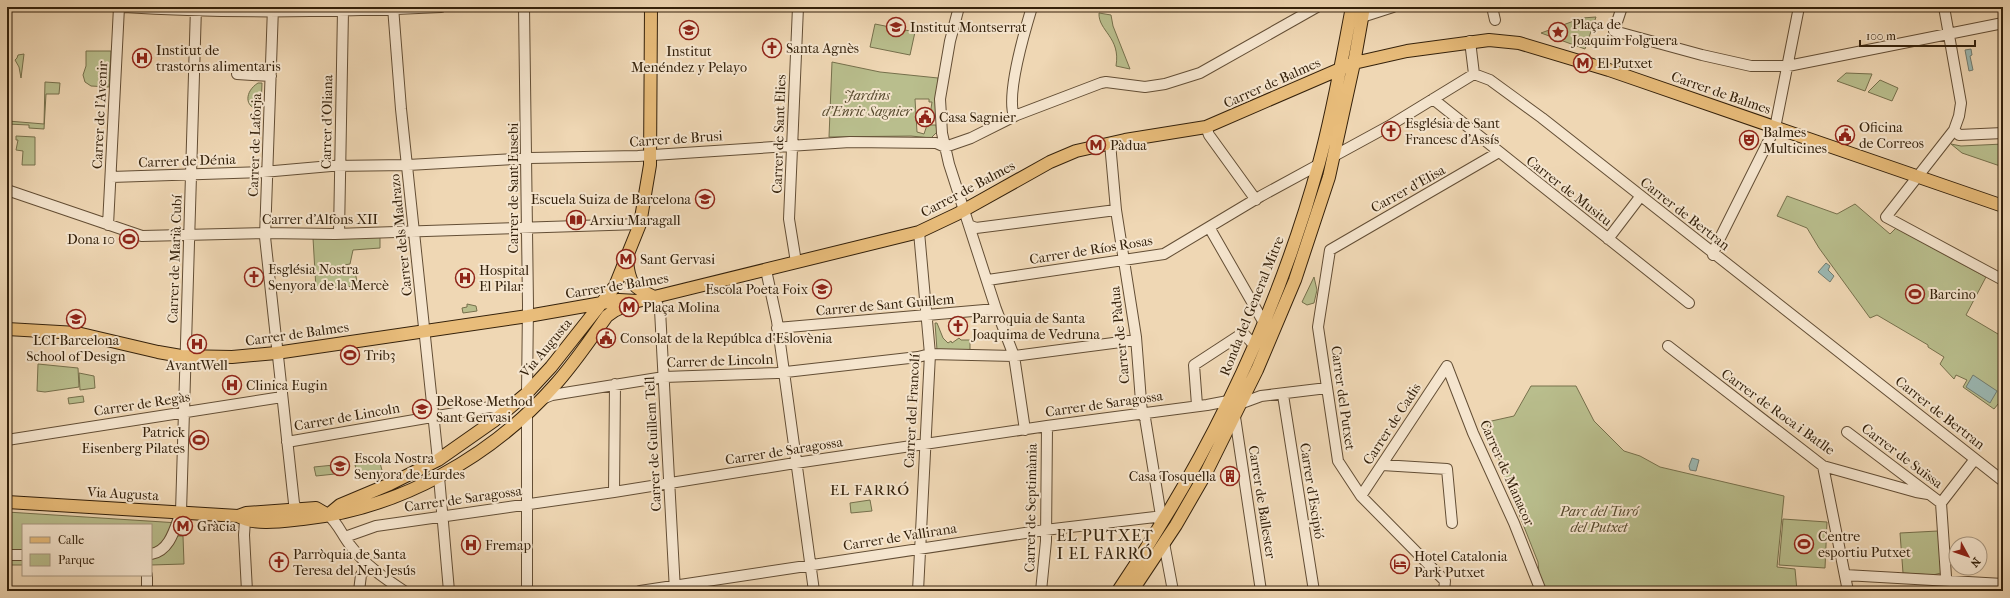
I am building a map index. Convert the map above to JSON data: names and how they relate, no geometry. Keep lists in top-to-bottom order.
{
  "streets": {
    "main road": ["Carrer de Balmes", "Ronda del General Mitre", "Via Augusta"],
    "street": [
      "Carrer de l'Avenir",
      "Carrer d'Oliana",
      "Carrer de Sant Elies",
      "Carrer de Brusi",
      "Carrer de Laforja",
      "Carrer de Dénia",
      "Carrer de Sant Eusebi",
      "Carrer d'Elisa",
      "Carrer de Musitu",
      "Carrer de Bertran",
      "Carrer d'Alfons XII",
      "Carrer dels Madrazo",
      "Carrer de Ríos Rosas",
      "Carrer de Marià Cubí",
      "Carrer de Sant Guillem",
      "Carrer de Pàdua",
      "Carrer de Lincoln",
      "Carrer del Putxet",
      "Carrer de Regàs",
      "Carrer de Saragossa",
      "Carrer del Francolí",
      "Carrer de Roca i Batlle",
      "Carrer de Cadis",
      "Carrer de Guillem Tell",
      "Carrer de Suïssa",
      "Carrer de Manacor",
      "Carrer d'Escipió",
      "Carrer de Ballester",
      "Carrer de Septimània",
      "Carrer de Vallirana"
    ]
  },
  "crossings": [
    ["Carrer de Balmes", "Carrer de Sant Elies"],
    ["Carrer de Balmes", "Carrer de Laforja"],
    ["Carrer de Balmes", "Carrer de Sant Eusebi"],
    ["Carrer de Balmes", "Carrer dels Madrazo"],
    ["Carrer de Balmes", "Carrer de Marià Cubí"],
    ["Carrer de Balmes", "Ronda del General Mitre"],
    ["Carrer de Balmes", "Carrer de Pàdua"],
    ["Carrer de Balmes", "Via Augusta"],
    ["Carrer de Balmes", "Carrer del Francolí"],
    ["Carrer de Balmes", "Carrer de Guillem Tell"],
    ["Carrer de l'Avenir", "Carrer de Dénia"],
    ["Carrer de l'Avenir", "Carrer d'Alfons XII"],
    ["Carrer d'Oliana", "Carrer de Dénia"],
    ["Carrer d'Oliana", "Carrer d'Alfons XII"],
    ["Carrer de Sant Elies", "Carrer de Brusi"],
    ["Carrer de Brusi", "Carrer de Dénia"],
    ["Carrer de Brusi", "Carrer de Sant Eusebi"],
    ["Carrer de Brusi", "Carrer dels Madrazo"],
    ["Carrer de Brusi", "Via Augusta"],
    ["Carrer de Laforja", "Carrer de Dénia"],
    ["Carrer de Laforja", "Carrer d'Alfons XII"],
    ["Carrer de Laforja", "Via Augusta"],
    ["Carrer de Laforja", "Carrer de Lincoln"],
    ["Carrer de Laforja", "Carrer de Regàs"],
    ["Carrer de Dénia", "Carrer dels Madrazo"],
    ["Carrer de Dénia", "Carrer de Marià Cubí"],
    ["Carrer de Sant Eusebi", "Carrer d'Alfons XII"],
    ["Carrer de Sant Eusebi", "Via Augusta"],
    ["Carrer de Sant Eusebi", "Carrer de Saragossa"],
    ["Carrer d'Elisa", "Carrer de Musitu"],
    ["Carrer d'Elisa", "Carrer del Putxet"],
    ["Carrer d'Alfons XII", "Carrer dels Madrazo"],
    ["Carrer d'Alfons XII", "Carrer de Marià Cubí"],
    ["Carrer d'Alfons XII", "Via Augusta"],
    ["Carrer dels Madrazo", "Via Augusta"],
    ["Carrer dels Madrazo", "Carrer de Lincoln"],
    ["Carrer de Ríos Rosas", "Ronda del General Mitre"],
    ["Carrer de Ríos Rosas", "Carrer de Pàdua"],
    ["Carrer de Marià Cubí", "Via Augusta"],
    ["Carrer de Marià Cubí", "Carrer de Regàs"],
    ["Carrer de Sant Guillem", "Carrer del Francolí"],
    ["Ronda del General Mitre", "Carrer de Pàdua"],
    ["Ronda del General Mitre", "Carrer de Saragossa"],
    ["Ronda del General Mitre", "Carrer de Ballester"],
    ["Ronda del General Mitre", "Carrer de Vallirana"],
    ["Carrer de Pàdua", "Carrer de Lincoln"],
    ["Carrer de Pàdua", "Carrer de Saragossa"],
    ["Carrer de Pàdua", "Carrer de Vallirana"],
    ["Via Augusta", "Carrer de Lincoln"],
    ["Carrer de Lincoln", "Carrer del Francolí"],
    ["Carrer de Lincoln", "Carrer de Guillem Tell"],
    ["Carrer del Putxet", "Carrer de Cadis"],
    ["Carrer de Saragossa", "Carrer del Francolí"],
    ["Carrer de Saragossa", "Carrer de Guillem Tell"],
    ["Carrer de Saragossa", "Carrer de Septimània"],
    ["Carrer del Francolí", "Carrer de Vallirana"],
    ["Carrer de Roca i Batlle", "Carrer de Suïssa"],
    ["Carrer de Cadis", "Carrer de Manacor"],
    ["Carrer de Guillem Tell", "Carrer de Vallirana"],
    ["Carrer de Septimània", "Carrer de Vallirana"]
  ],
  "districts": ["EL FARRÓ", "EL PUTXET I EL FARRÓ"],
  "parks": ["Jardins d'Enric Sagnier", "Parc del Turó del Putxet"],
  "places": {
    "school or university": [
      "Institut Montserrat",
      "Institut Menéndez y Pelayo",
      "Escuela Suiza de Barcelona",
      "Escola Poeta Foix",
      "LCI Barcelona School of Design",
      "DeRose Method Sant Gervasi",
      "Escola Nostra Senyora de Lurdes"
    ],
    "place": ["Plaça de Joaquim Folguera"],
    "church": [
      "Santa Agnès",
      "Església de Sant Francesc d'Assís",
      "Església Nostra Senyora de la Mercè",
      "Parroquia de Santa Joaquima de Vedruna",
      "Parròquia de Santa Teresa del Nen Jesús"
    ],
    "hospital": [
      "Institut de trastorns alimentaris",
      "Hospital El Pilar",
      "AvantWell",
      "Clinica Eugin",
      "Fremap"
    ],
    "metro station": [
      "El Putxet",
      "Pàdua",
      "Sant Gervasi",
      "Plaça Molina",
      "Gràcia"
    ],
    "public building": ["Casa Sagnier", "Oficina de Correos", "Consolat de la Repúblca d'Eslovènia"],
    "theatre": ["Balmes Multicines"],
    "library": ["Arxiu Maragall"],
    "sports": [
      "Dona 10",
      "Barcino",
      "Trib3",
      "Patrick Eisenberg Pilates",
      "Centre esportiu Putxet"
    ],
    "building": ["Casa Tosquella"],
    "hotel": ["Hotel Catalonia Park Putxet"]
  },
  "legend": ["Calle", "Parque"],
  "scale_bar": "100 m",
  "north": "bottom right"
}
